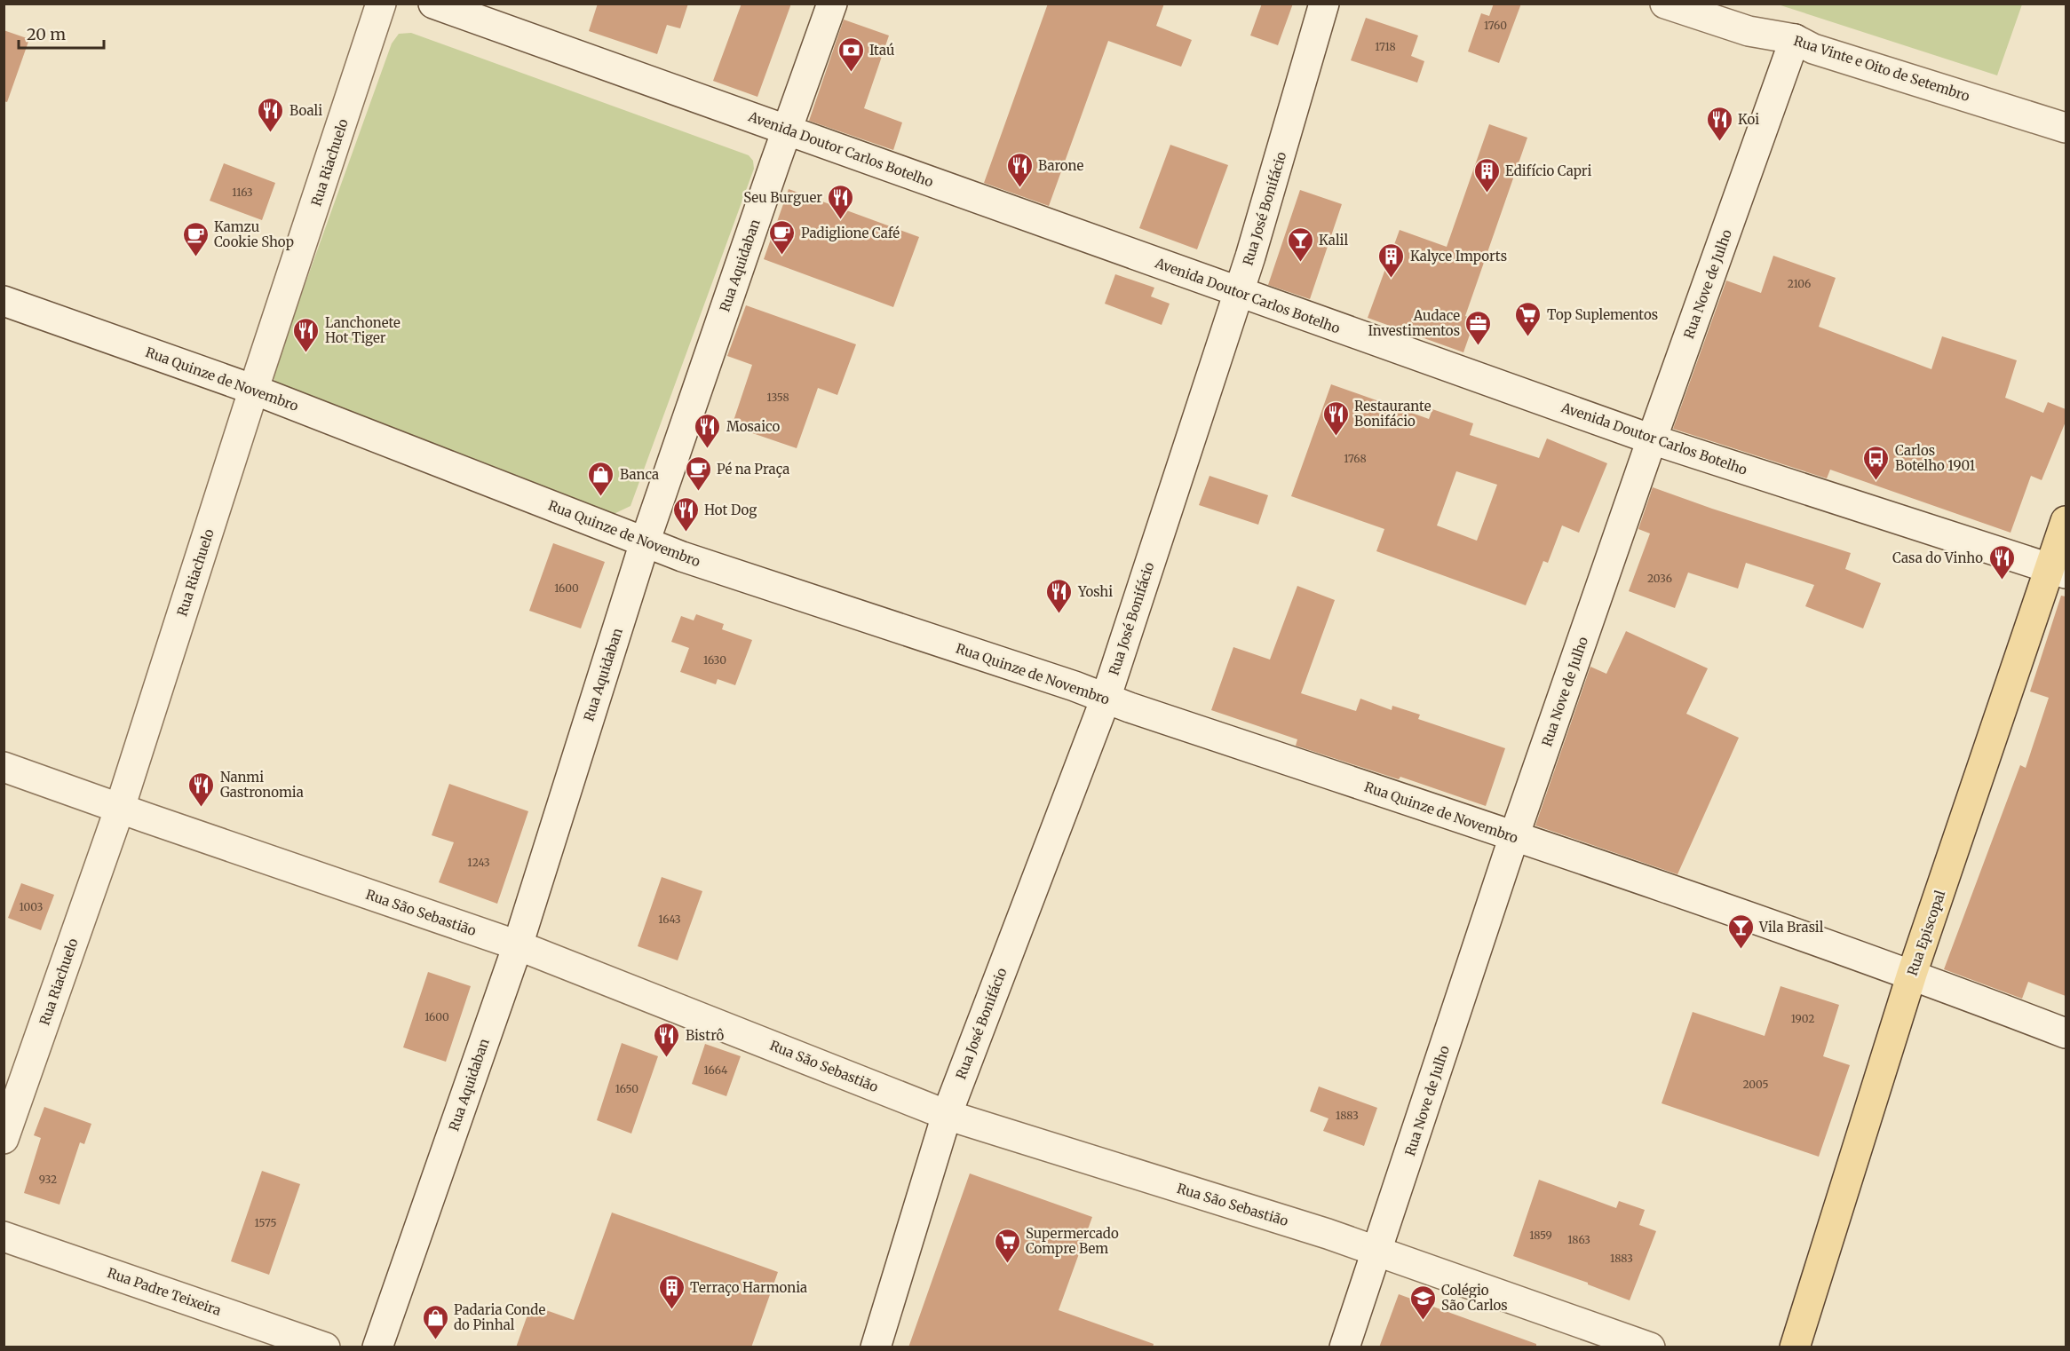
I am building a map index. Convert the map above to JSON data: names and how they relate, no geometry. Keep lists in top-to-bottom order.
{
  "streets": {
    "main road": [
      "Rua Vinte e Oito de Setembro",
      "Avenida Doutor Carlos Botelho",
      "Rua Riachuelo",
      "Rua José Bonifácio",
      "Rua Aquidaban",
      "Rua Nove de Julho",
      "Rua Quinze de Novembro",
      "Rua São Sebastião",
      "Rua Episcopal",
      "Rua Padre Teixeira"
    ]
  },
  "crossings": [
    ["Rua Vinte e Oito de Setembro", "Rua Nove de Julho"],
    ["Avenida Doutor Carlos Botelho", "Rua José Bonifácio"],
    ["Avenida Doutor Carlos Botelho", "Rua Aquidaban"],
    ["Avenida Doutor Carlos Botelho", "Rua Nove de Julho"],
    ["Avenida Doutor Carlos Botelho", "Rua Episcopal"],
    ["Rua Riachuelo", "Rua Quinze de Novembro"],
    ["Rua Riachuelo", "Rua São Sebastião"],
    ["Rua José Bonifácio", "Rua Quinze de Novembro"],
    ["Rua José Bonifácio", "Rua São Sebastião"],
    ["Rua Aquidaban", "Rua Quinze de Novembro"],
    ["Rua Aquidaban", "Rua São Sebastião"],
    ["Rua Nove de Julho", "Rua Quinze de Novembro"],
    ["Rua Nove de Julho", "Rua São Sebastião"],
    ["Rua Quinze de Novembro", "Rua Episcopal"]
  ],
  "places": {
    "bank": ["Itaú"],
    "restaurant": [
      "Boali",
      "Koi",
      "Barone",
      "Seu Burguer",
      "Lanchonete Hot Tiger",
      "Restaurante Bonifácio",
      "Mosaico",
      "Hot Dog",
      "Casa do Vinho",
      "Yoshi",
      "Nanmi Gastronomia",
      "Bistrô"
    ],
    "building": ["Edifício Capri", "Kalyce Imports", "Terraço Harmonia"],
    "cafe": ["Padiglione Café", "Kamzu Cookie Shop", "Pé na Praça"],
    "bar": ["Kalil", "Vila Brasil"],
    "supermarket": ["Top Suplementos", "Supermercado Compre Bem"],
    "office": ["Audace Investimentos"],
    "bus stop": ["Carlos Botelho 1901"],
    "shop": ["Banca", "Padaria Conde do Pinhal"],
    "school or university": ["Colégio São Carlos"]
  },
  "house_numbers": [
    "1760",
    "1718",
    "1163",
    "2106",
    "1358",
    "1768",
    "2036",
    "1600",
    "1630",
    "1243",
    "1003",
    "1643",
    "1600",
    "1902",
    "1664",
    "2005",
    "1650",
    "1883",
    "932",
    "1575",
    "1859",
    "1863",
    "1883"
  ],
  "scale_bar": "20 m"
}
